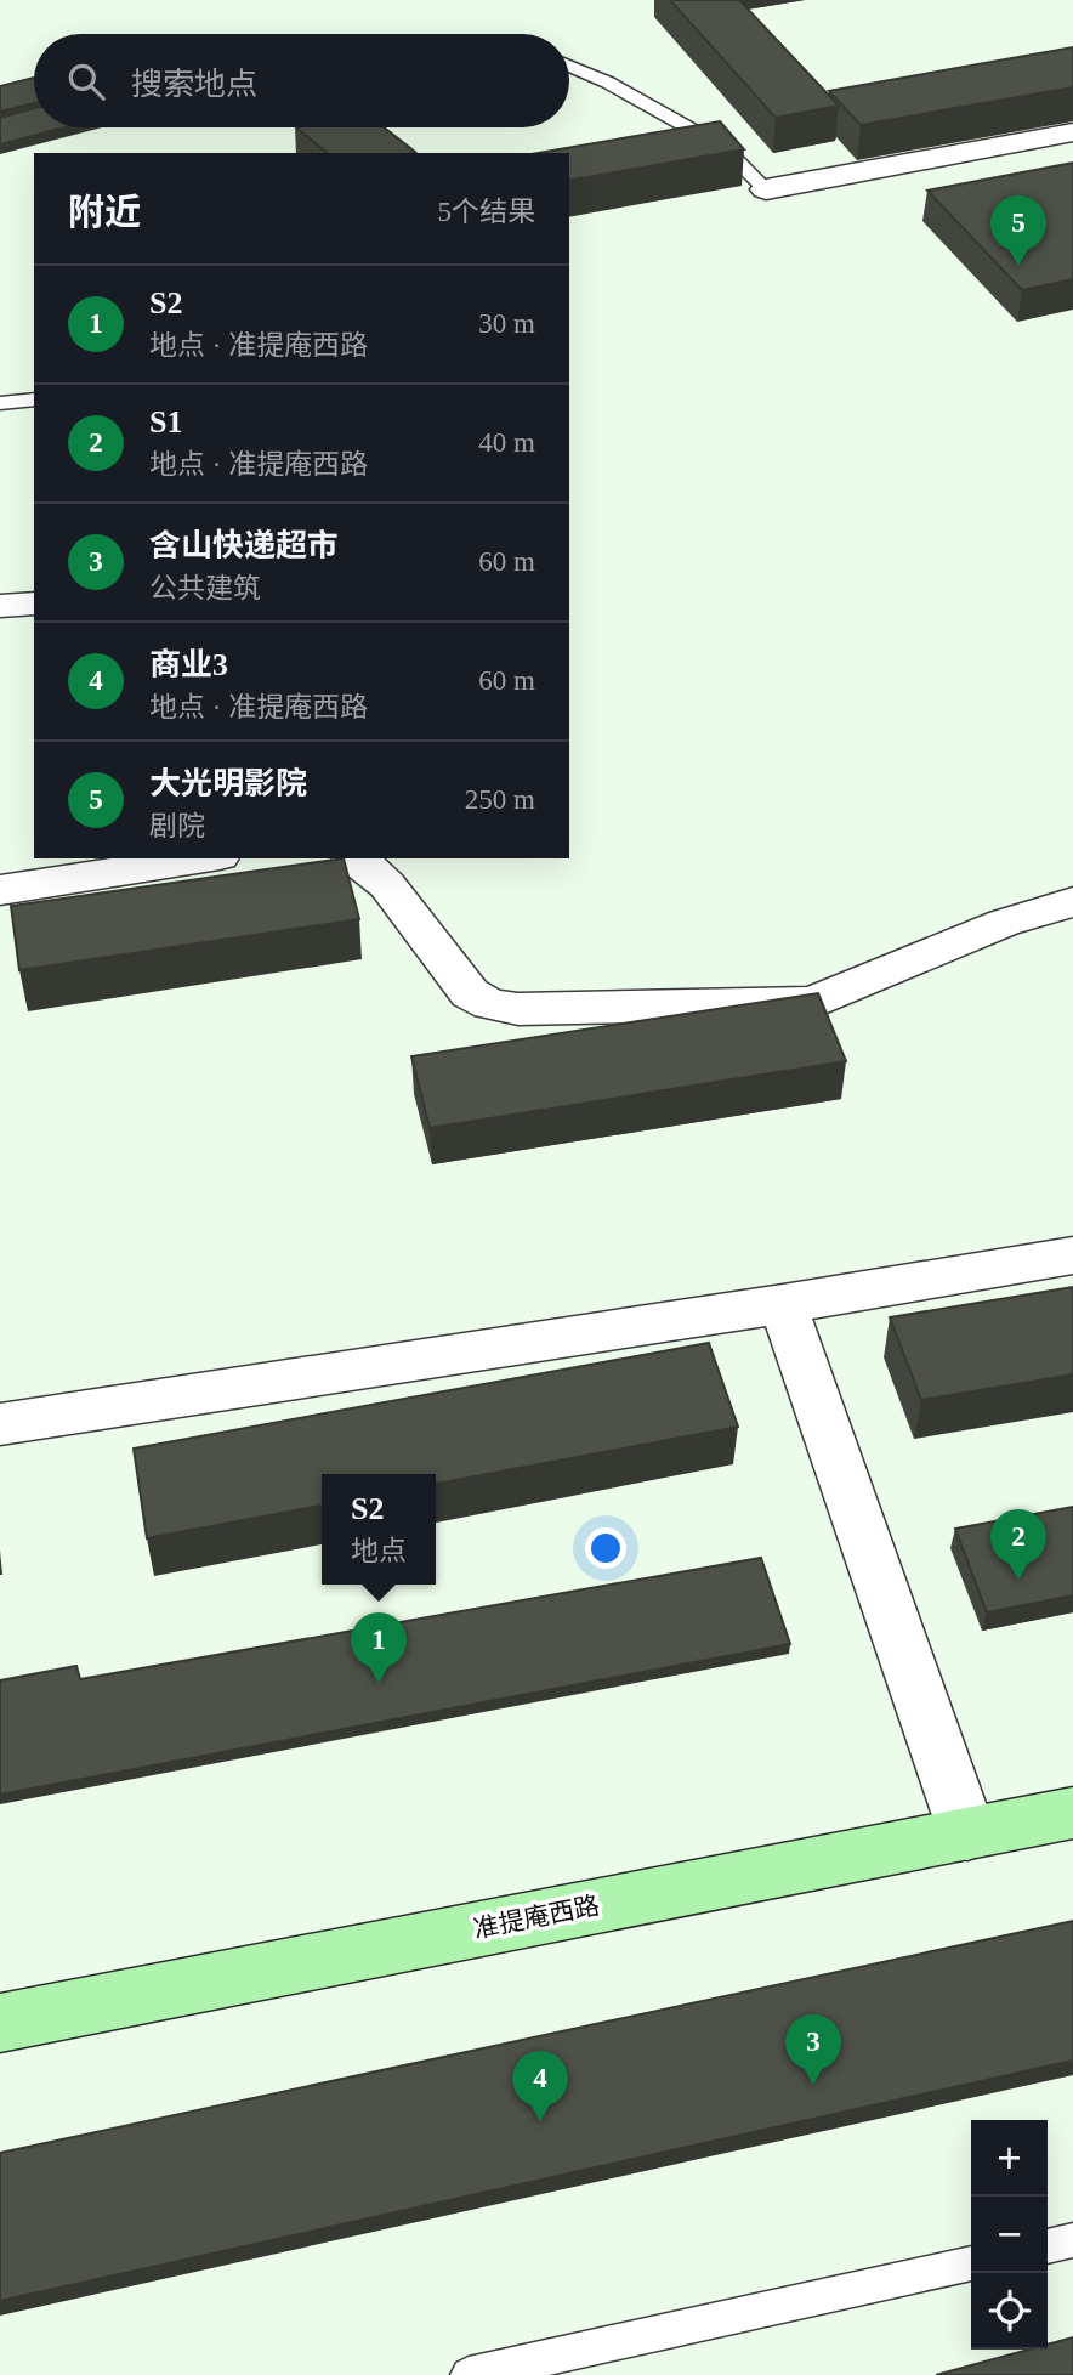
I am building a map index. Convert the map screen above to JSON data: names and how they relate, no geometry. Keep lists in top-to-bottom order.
{
  "streets": {
    "main road": ["准提庵西路"]
  },
  "page": {
    "search": "搜索地点",
    "heading": ["附近", "5个结果"],
    "pins": [
      "5",
      "2",
      "1",
      "3",
      "4"
    ],
    "list": [
      {
        "mark": "1",
        "name": "S2",
        "note": "地点 · 准提庵西路",
        "value": "30 m"
      },
      {
        "mark": "2",
        "name": "S1",
        "note": "地点 · 准提庵西路",
        "value": "40 m"
      },
      {
        "mark": "3",
        "name": "含山快递超市",
        "note": "公共建筑",
        "value": "60 m"
      },
      {
        "mark": "4",
        "name": "商业3",
        "note": "地点 · 准提庵西路",
        "value": "60 m"
      },
      {
        "mark": "5",
        "name": "大光明影院",
        "note": "剧院",
        "value": "250 m"
      }
    ],
    "popup": ["S2", "地点"],
    "map_buttons": ["+", "−"]
  }
}
